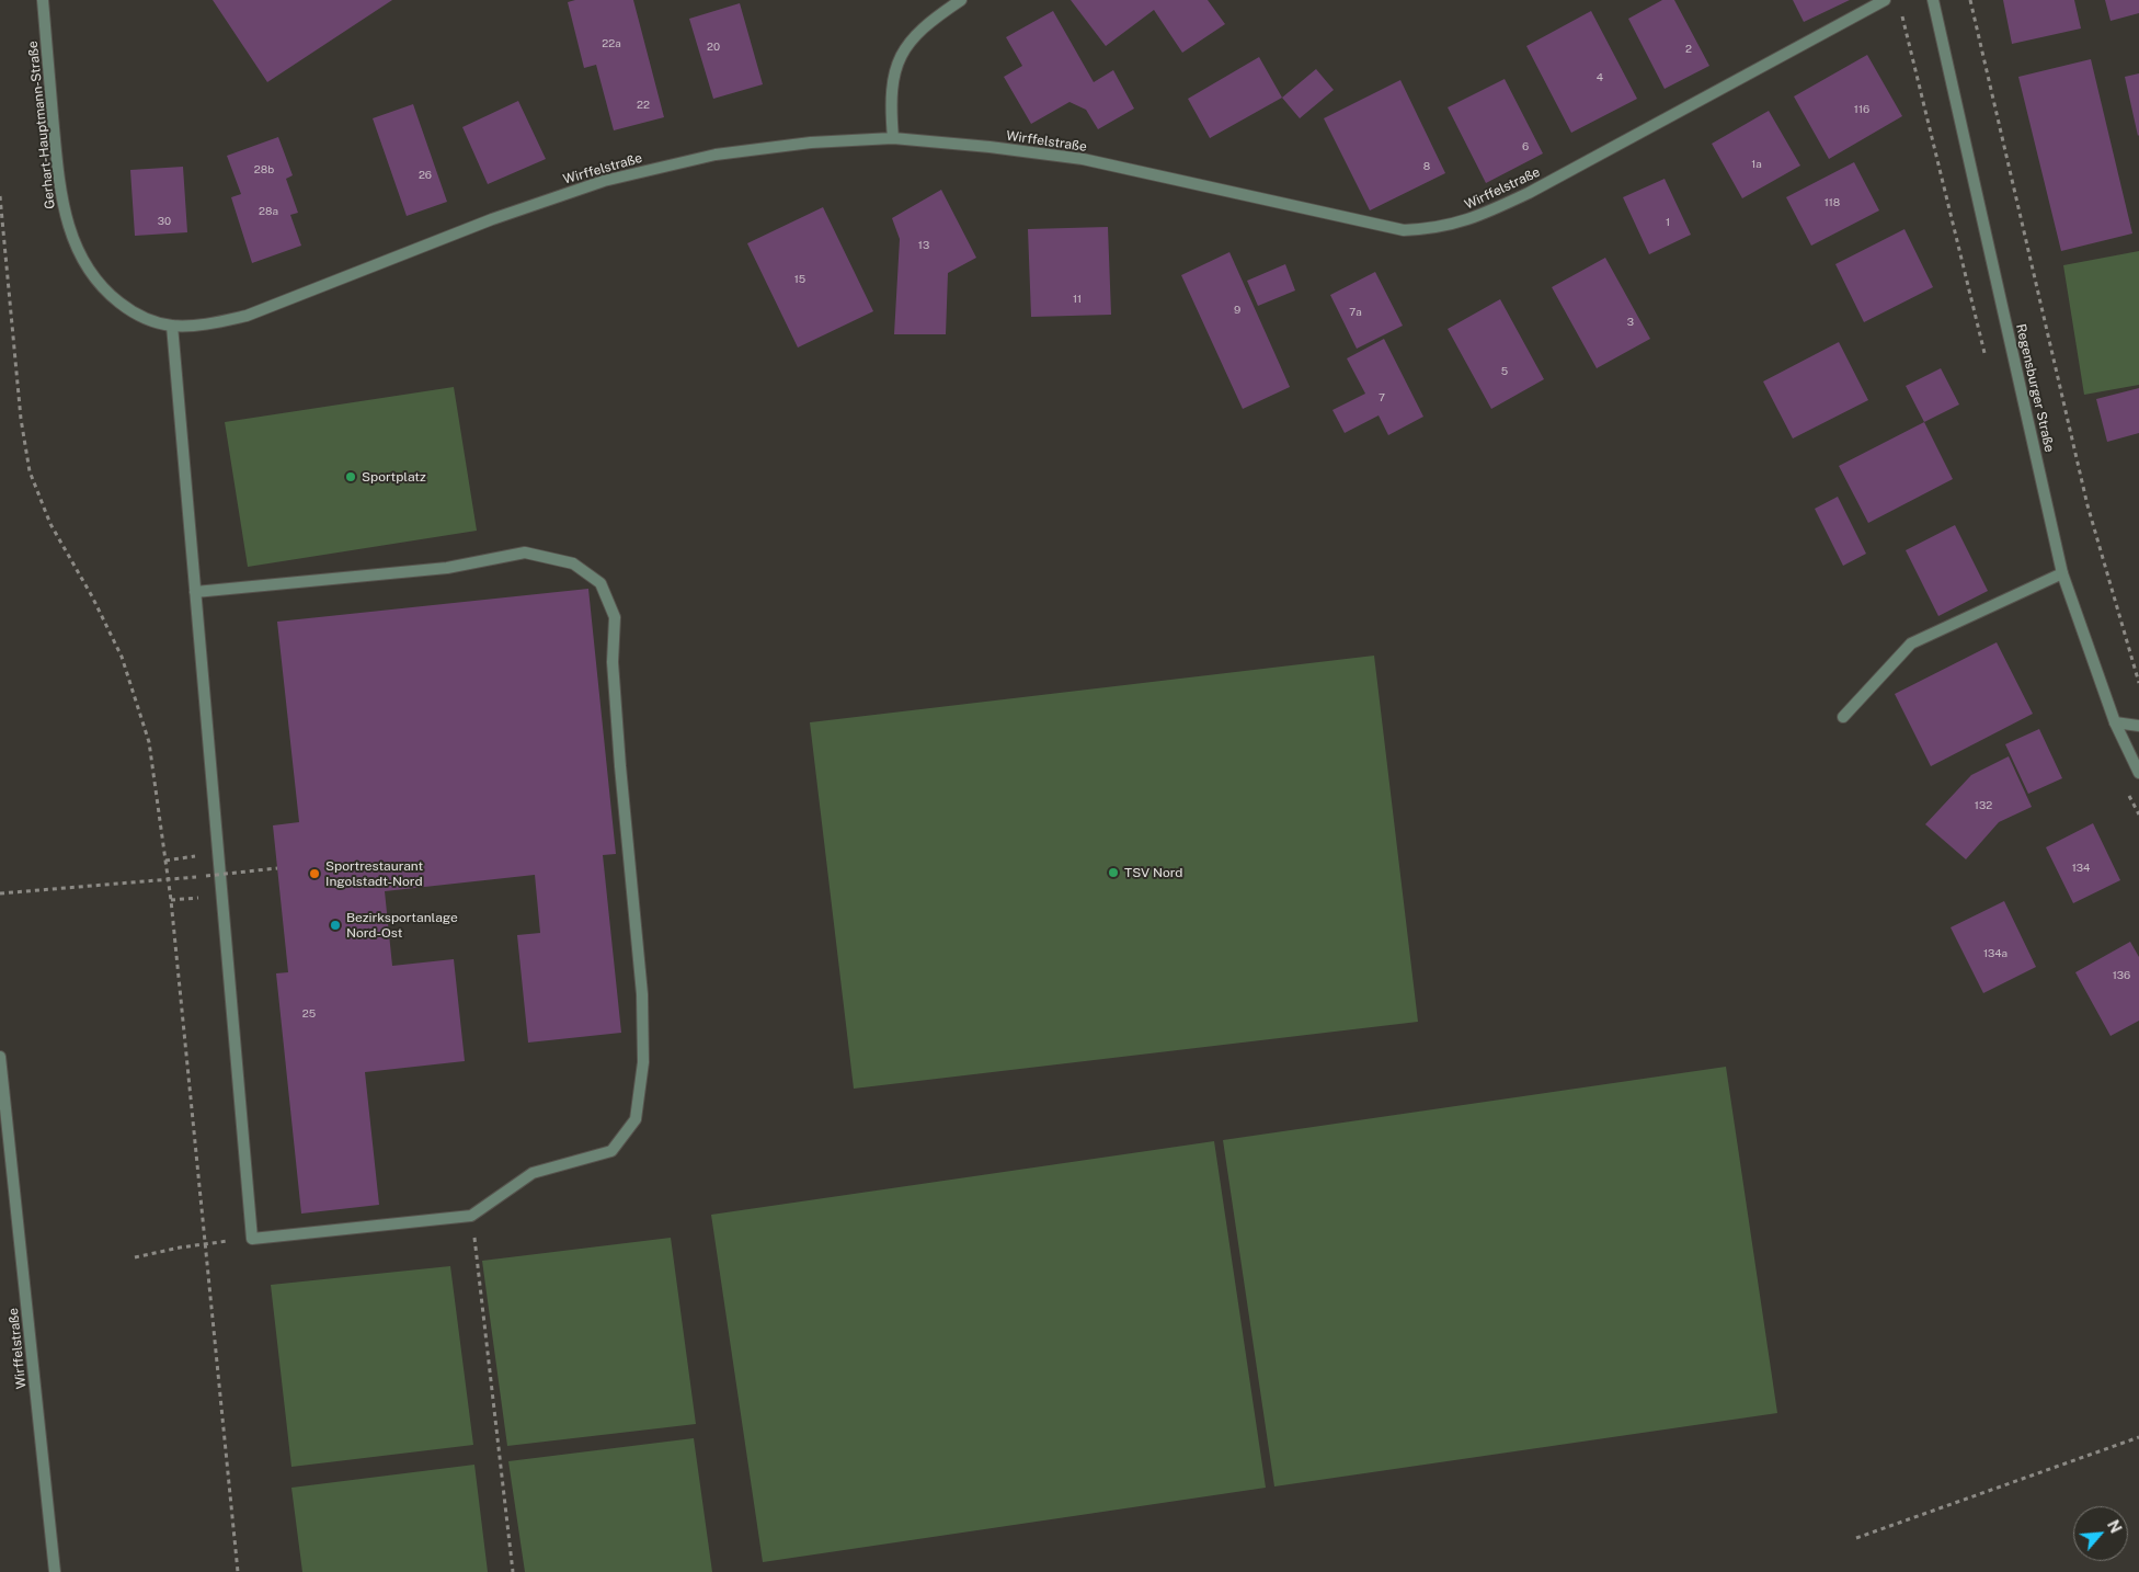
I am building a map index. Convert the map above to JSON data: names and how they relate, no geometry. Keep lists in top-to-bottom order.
{
  "streets": {
    "street": ["Gerhart-Hauptmann-Straße", "Wirffelstraße", "Regensburger Straße"]
  },
  "crossings": [
    ["Gerhart-Hauptmann-Straße", "Wirffelstraße"]
  ],
  "places": [
    "Sportplatz",
    "TSV Nord",
    "Sportrestaurant Ingolstadt-Nord",
    "Bezirksportanlage Nord-Ost"
  ],
  "house_numbers": [
    "22a",
    "20",
    "2",
    "4",
    "22",
    "116",
    "6",
    "1a",
    "8",
    "28b",
    "26",
    "118",
    "28a",
    "30",
    "1",
    "13",
    "15",
    "11",
    "9",
    "7a",
    "3",
    "5",
    "7",
    "132",
    "134",
    "134a",
    "136",
    "25"
  ],
  "north": "top right"
}
